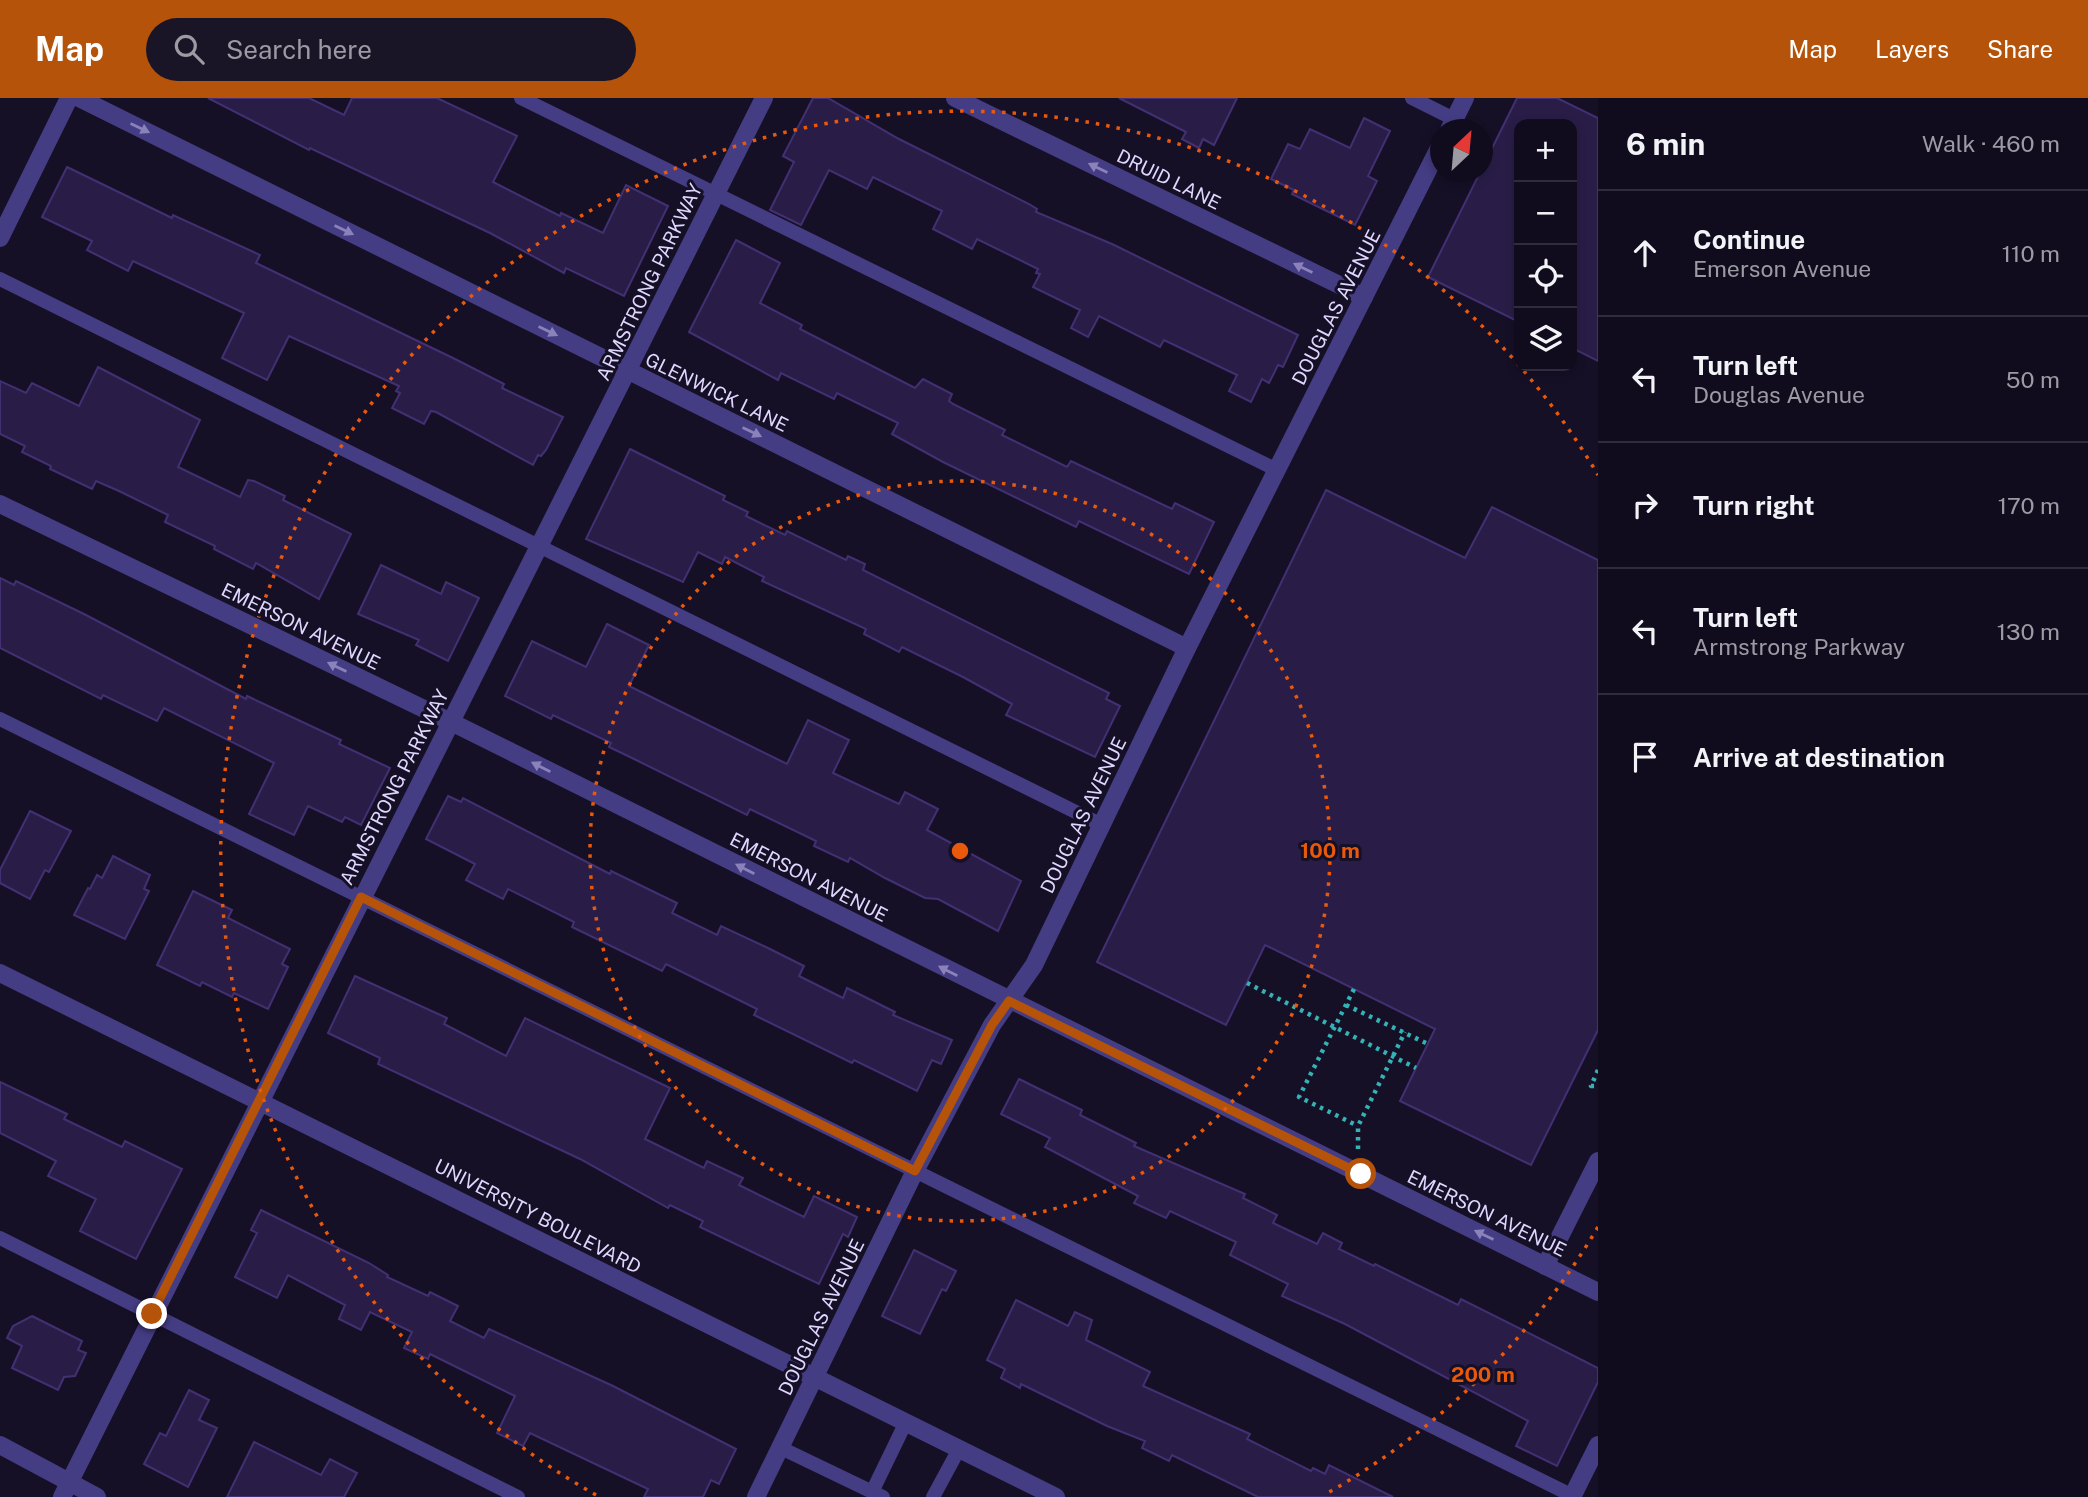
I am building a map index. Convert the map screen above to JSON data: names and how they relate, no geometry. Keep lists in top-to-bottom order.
{
  "streets": {
    "street": [
      "DRUID LANE",
      "ARMSTRONG PARKWAY",
      "DOUGLAS AVENUE",
      "GLENWICK LANE",
      "EMERSON AVENUE",
      "UNIVERSITY BOULEVARD"
    ]
  },
  "crossings": [
    ["DRUID LANE", "DOUGLAS AVENUE"],
    ["ARMSTRONG PARKWAY", "GLENWICK LANE"],
    ["ARMSTRONG PARKWAY", "EMERSON AVENUE"],
    ["ARMSTRONG PARKWAY", "UNIVERSITY BOULEVARD"],
    ["DOUGLAS AVENUE", "GLENWICK LANE"],
    ["DOUGLAS AVENUE", "EMERSON AVENUE"],
    ["DOUGLAS AVENUE", "UNIVERSITY BOULEVARD"]
  ],
  "one_way": ["DRUID LANE", "GLENWICK LANE", "EMERSON AVENUE"],
  "north": "top right",
  "page": {
    "header": "Map",
    "search": "Search here",
    "nav": ["Map", "Layers", "Share"],
    "heading": ["6 min", "Walk · 460 m"],
    "map_buttons": ["+", "−"],
    "list": [
      ["Continue", "Emerson Avenue", "110 m"],
      ["Turn left", "Douglas Avenue", "50 m"],
      ["Turn right", "170 m"],
      ["Turn left", "Armstrong Parkway", "130 m"],
      "Arrive at destination"
    ]
  },
  "rings": ["100 m", "200 m"]
}
